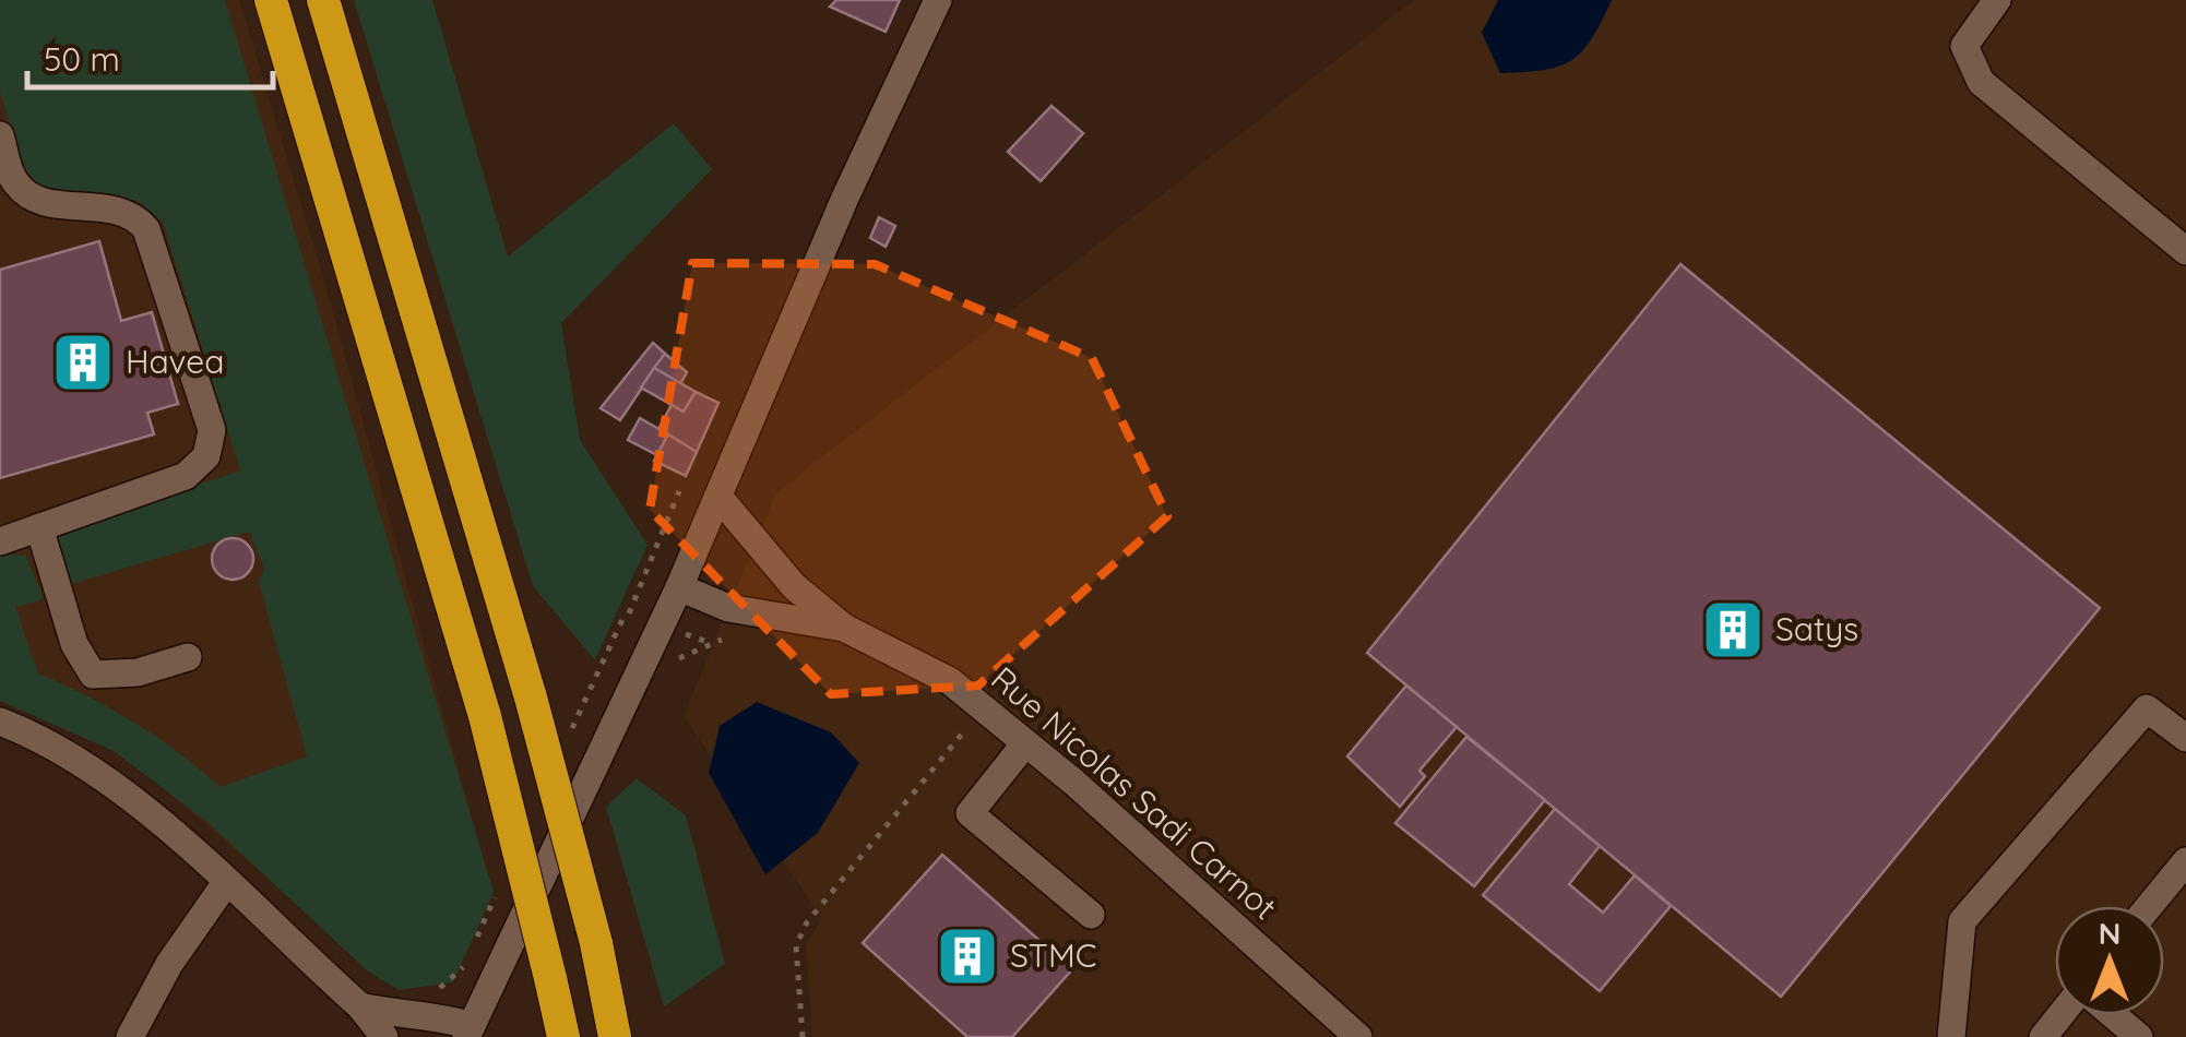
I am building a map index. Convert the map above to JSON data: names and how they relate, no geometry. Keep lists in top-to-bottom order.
{
  "streets": {
    "street": ["Rue Nicolas Sadi Carnot"]
  },
  "places": {
    "building": ["Havea", "Satys", "STMC"]
  },
  "scale_bar": "50 m",
  "north": "top"
}
